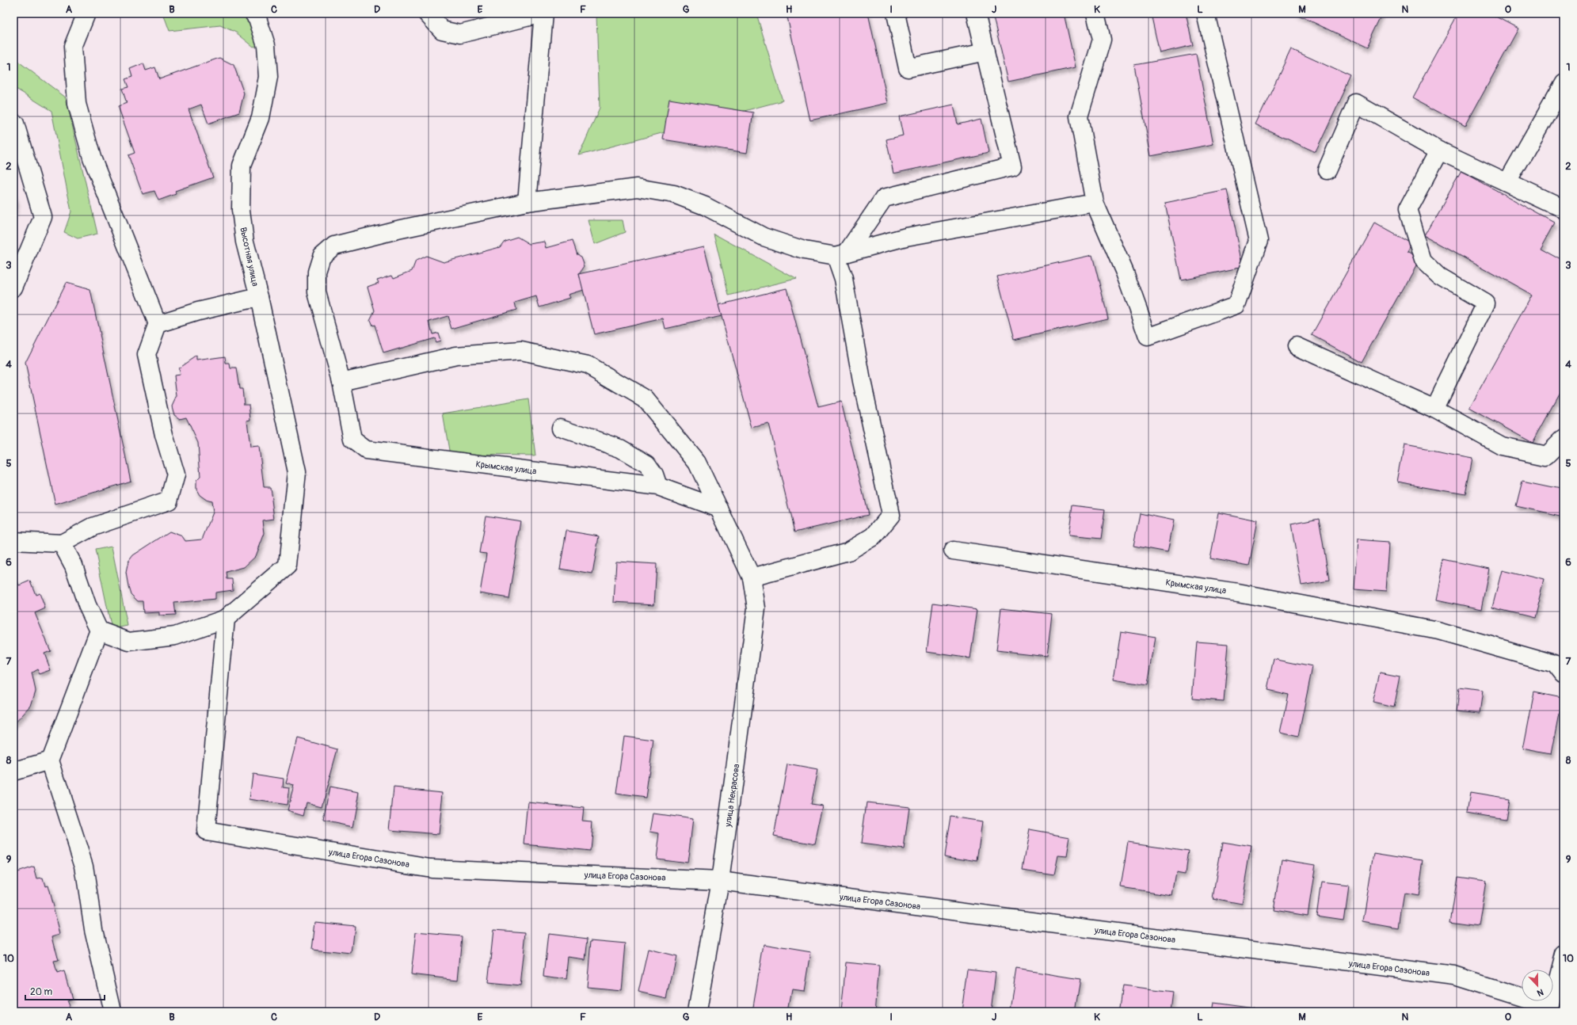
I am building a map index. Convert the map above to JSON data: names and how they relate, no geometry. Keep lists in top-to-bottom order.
{
  "streets": {
    "street": [
      "Высотная улица",
      "Крымская улица",
      "улица Некрасова",
      "улица Егора Сазонова"
    ]
  },
  "crossings": [
    ["Высотная улица", "улица Егора Сазонова"],
    ["Крымская улица", "улица Некрасова"],
    ["улица Некрасова", "улица Егора Сазонова"]
  ],
  "scale_bar": "20 m",
  "north": "bottom",
  "grid": {
    "columns": [
      "A",
      "B",
      "C",
      "D",
      "E",
      "F",
      "G",
      "H",
      "I",
      "J",
      "K",
      "L",
      "M",
      "N",
      "O"
    ],
    "rows": [
      "1",
      "2",
      "3",
      "4",
      "5",
      "6",
      "7",
      "8",
      "9",
      "10"
    ]
  }
}
